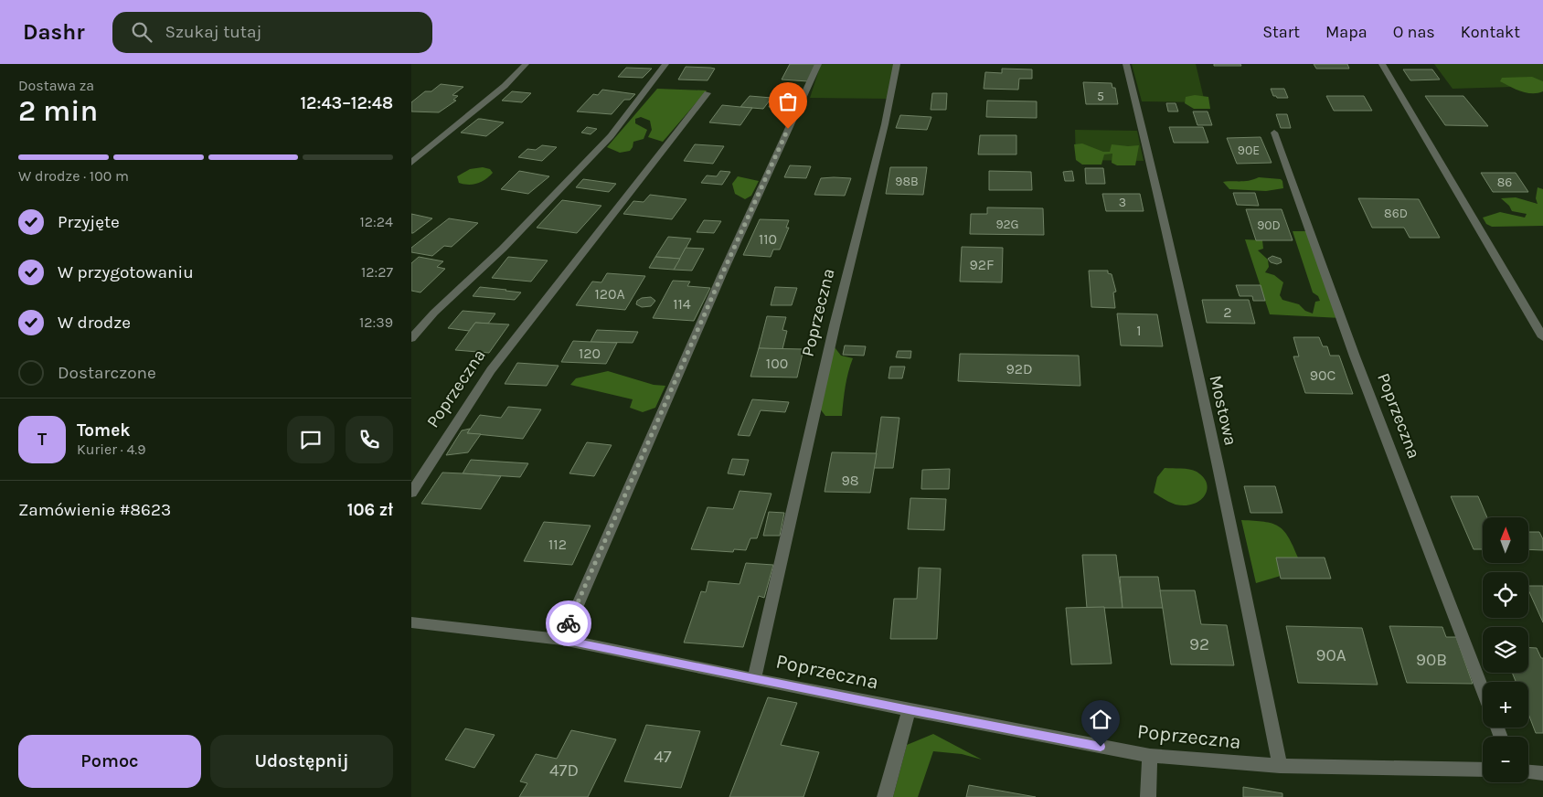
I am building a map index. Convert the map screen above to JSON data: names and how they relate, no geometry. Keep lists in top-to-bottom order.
{
  "streets": {
    "street": ["Poprzeczna", "Mostowa"]
  },
  "crossings": [
    ["Poprzeczna", "Mostowa"]
  ],
  "house_numbers": [
    "5",
    "90E",
    "98B",
    "86",
    "3",
    "86D",
    "92G",
    "90D",
    "110",
    "92F",
    "120A",
    "114",
    "2",
    "1",
    "120",
    "100",
    "92D",
    "90C",
    "98",
    "112",
    "92",
    "90A",
    "90B",
    "47",
    "47D"
  ],
  "north": "top",
  "page": {
    "header": "Dashr",
    "search": "Szukaj tutaj",
    "nav": [
      "Start",
      "Mapa",
      "O nas",
      "Kontakt"
    ],
    "heading": ["2 min", "Dostawa za", "12:43–12:48"],
    "panel": [
      "Tomek",
      "Kurier · 4.9",
      "Zamówienie #8623",
      "106 zł"
    ],
    "bar": "W drodze · 100 m",
    "list": [
      ["Przyjęte", "12:24"],
      ["W przygotowaniu", "12:27"],
      ["W drodze", "12:39"],
      "Dostarczone"
    ],
    "round": "T",
    "map_buttons": ["+", "−"],
    "buttons": ["Pomoc", "Udostępnij"]
  }
}
